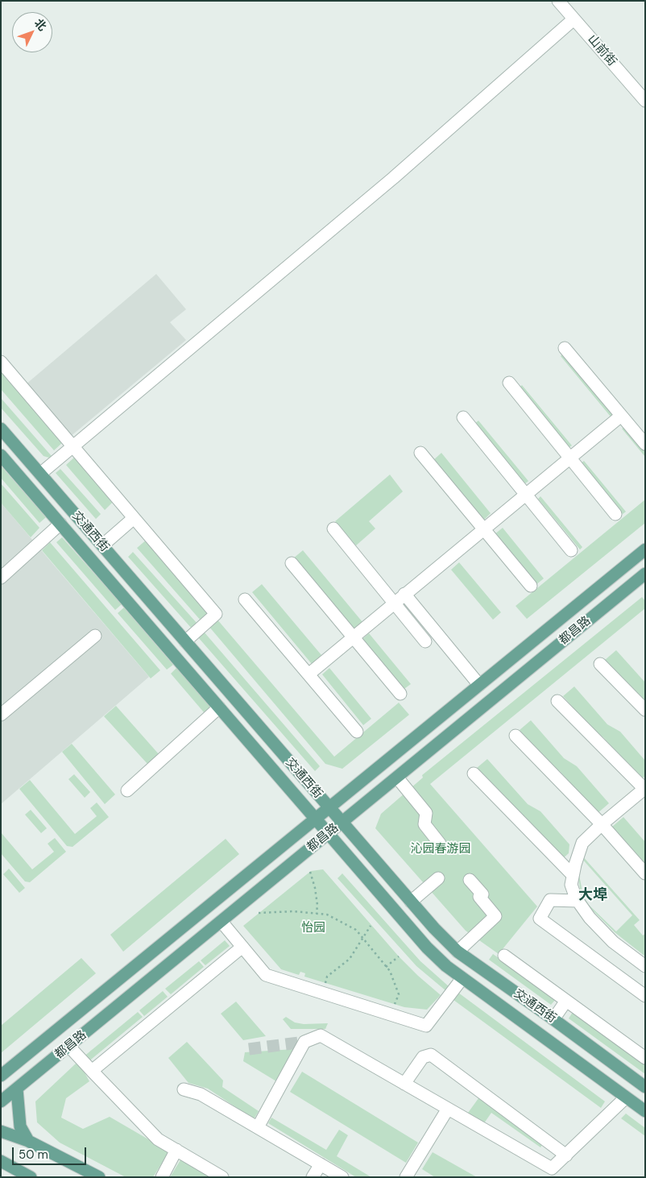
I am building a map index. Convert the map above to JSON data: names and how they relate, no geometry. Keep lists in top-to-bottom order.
{
  "streets": {
    "main road": ["交通西街", "都昌路"],
    "street": ["山前街"]
  },
  "crossings": [
    ["交通西街", "都昌路"]
  ],
  "districts": ["大埠"],
  "parks": ["沁园春游园", "怡园"],
  "scale_bar": "50 m",
  "north": "top right"
}
